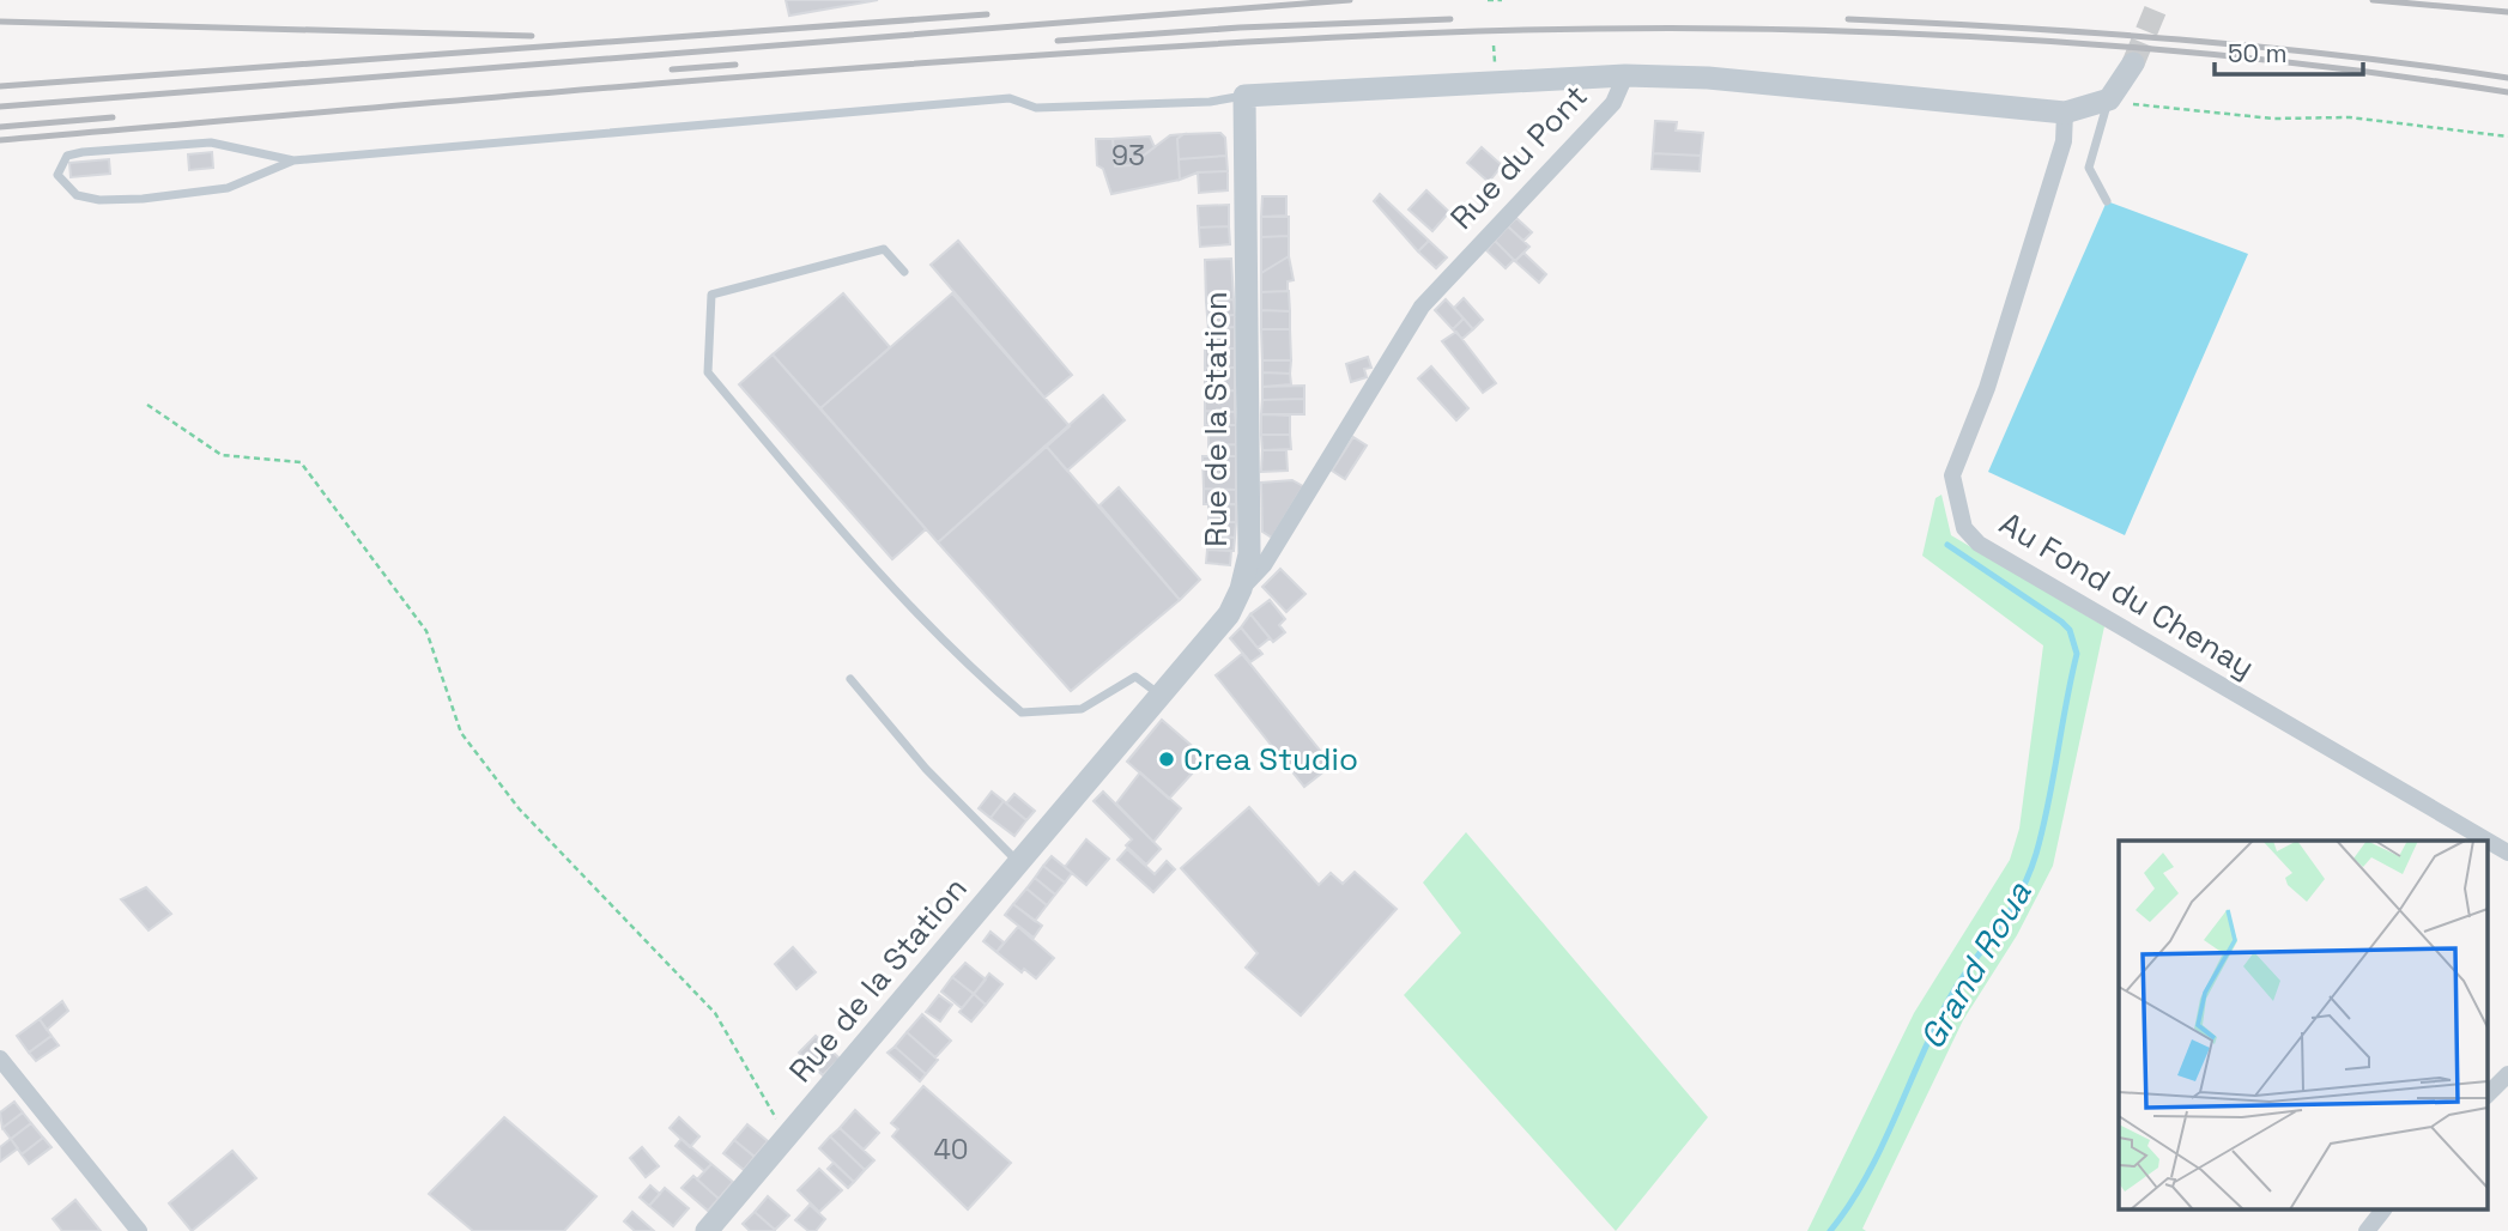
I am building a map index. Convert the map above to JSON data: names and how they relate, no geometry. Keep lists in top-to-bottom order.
{
  "streets": {
    "street": ["Rue du Pont", "Rue de la Station", "Au Fond du Chenay"]
  },
  "crossings": [
    ["Rue du Pont", "Rue de la Station"],
    ["Rue du Pont", "Au Fond du Chenay"]
  ],
  "water": ["Grand Roua"],
  "places": ["Crea Studio"],
  "house_numbers": ["93", "40"],
  "scale_bar": "50 m"
}
